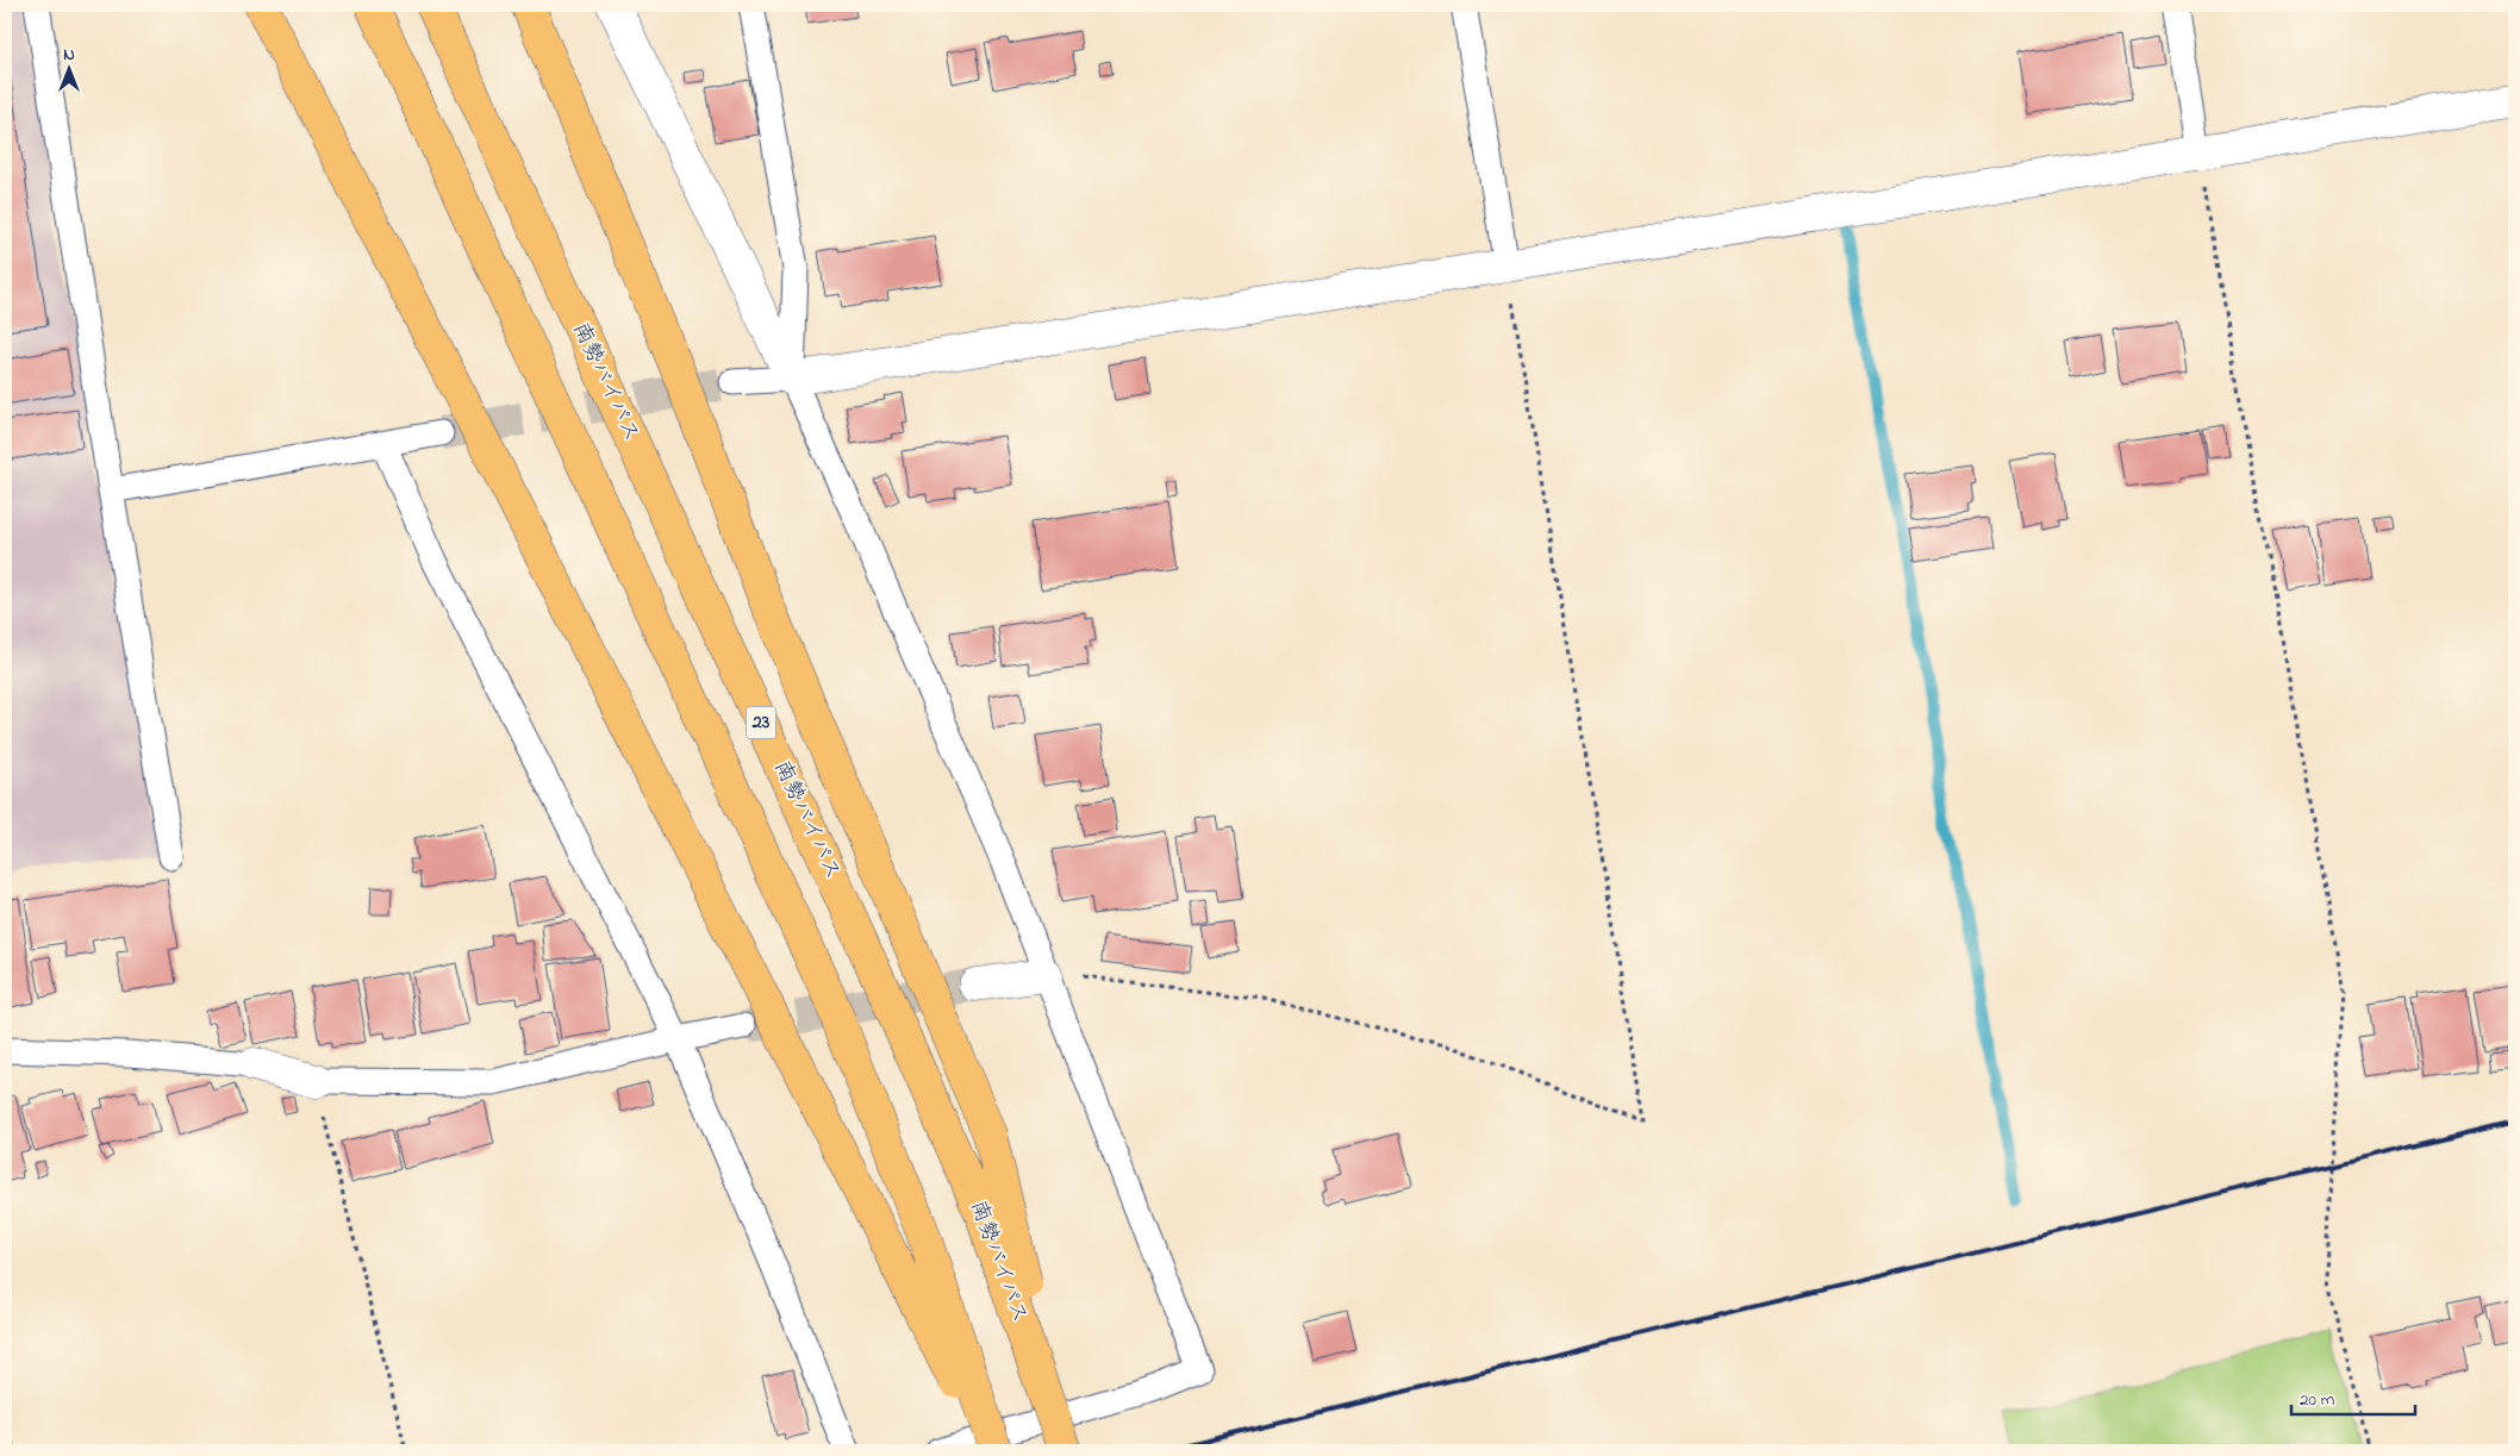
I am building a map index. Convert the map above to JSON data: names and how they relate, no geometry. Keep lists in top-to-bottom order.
{
  "streets": {
    "highway": ["南勢バイパス", "23"]
  },
  "scale_bar": "20 m",
  "north": "top"
}
